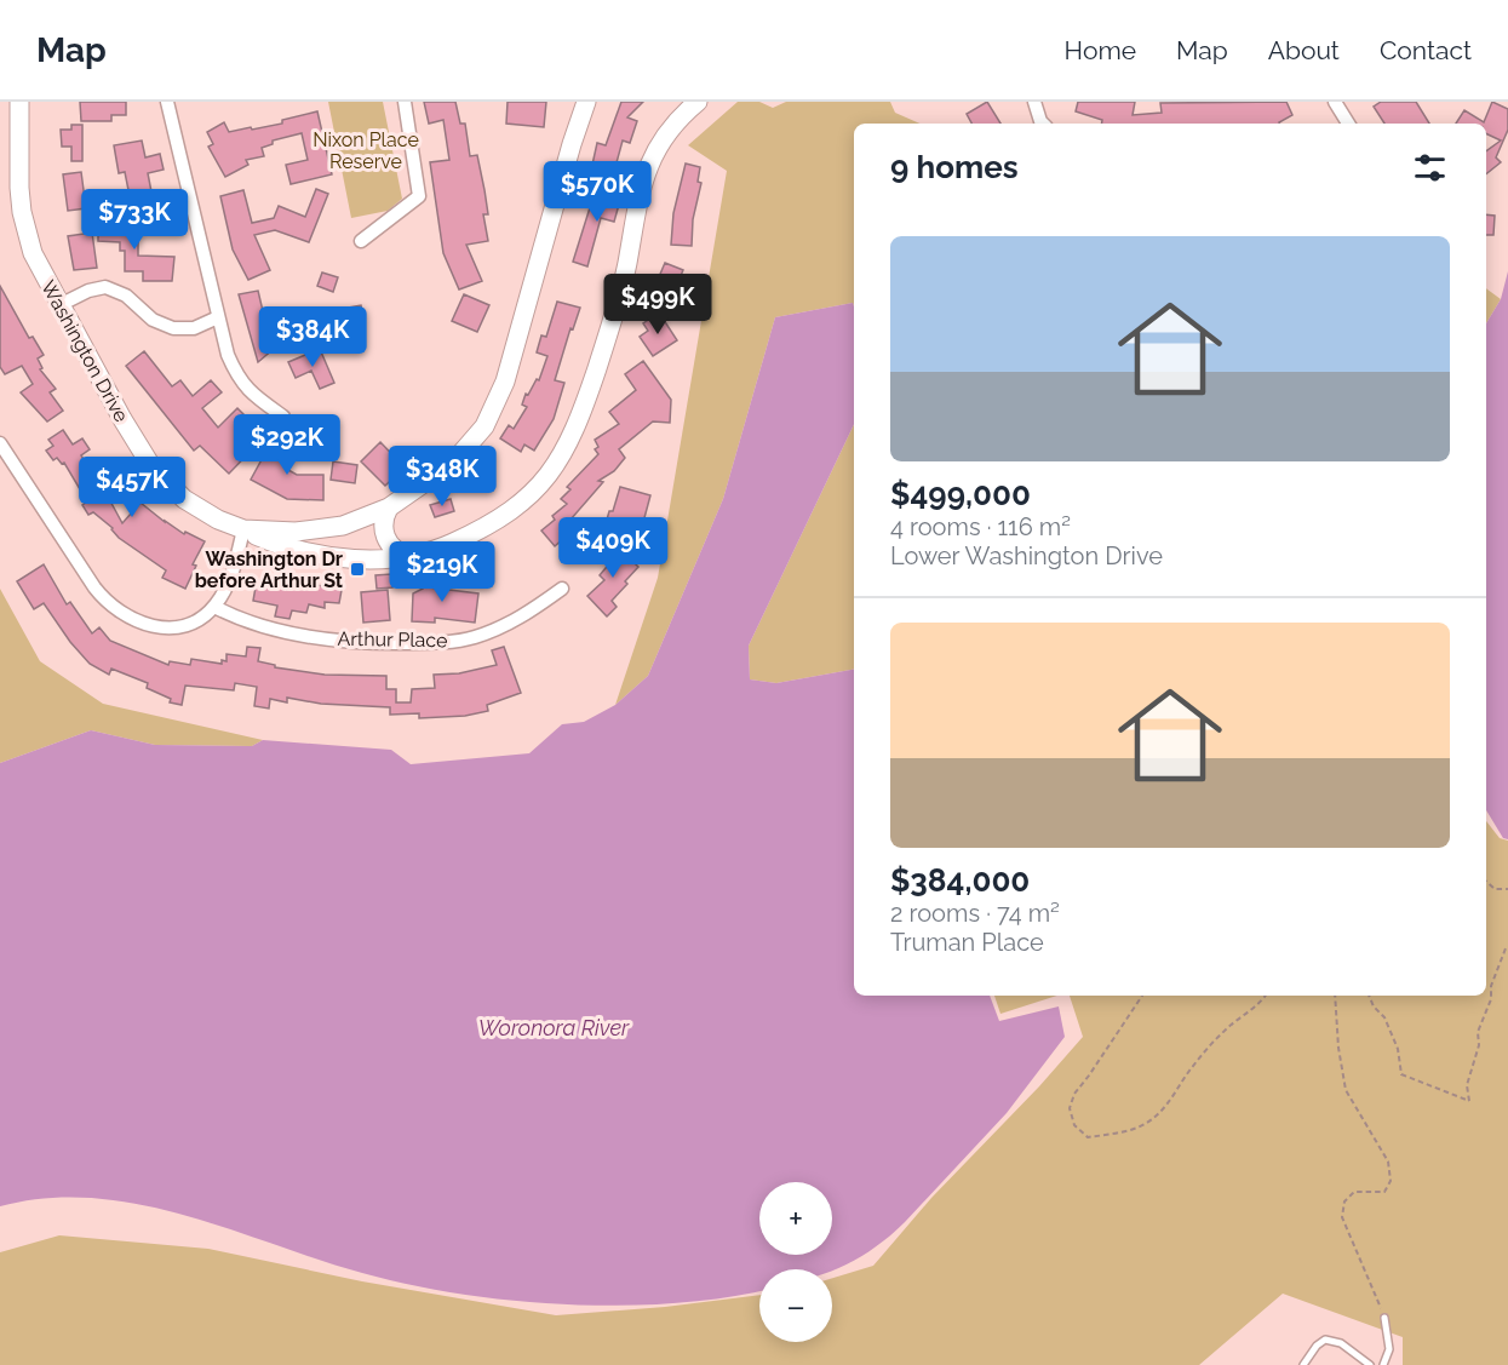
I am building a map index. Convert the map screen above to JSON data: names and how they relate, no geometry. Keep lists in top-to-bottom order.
{
  "streets": {
    "street": ["Washington Drive", "Arthur Place"]
  },
  "water": ["Woronora River"],
  "parks": ["Nixon Place Reserve"],
  "places": {
    "transit": ["Washington Dr before Arthur St"]
  },
  "page": {
    "header": "Map",
    "nav": [
      "Home",
      "Map",
      "About",
      "Contact"
    ],
    "heading": "9 homes",
    "price": [
      "$570K",
      "$733K",
      "$499K",
      "$384K",
      "$292K",
      "$348K",
      "$457K",
      "$409K",
      "$219K"
    ],
    "list": [
      {
        "name": "$499,000",
        "note": "4 rooms · 116 m² · Lower Washington Drive"
      },
      {
        "name": "$384,000",
        "note": "2 rooms · 74 m² · Truman Place"
      }
    ],
    "map_buttons": ["+", "−"]
  }
}
